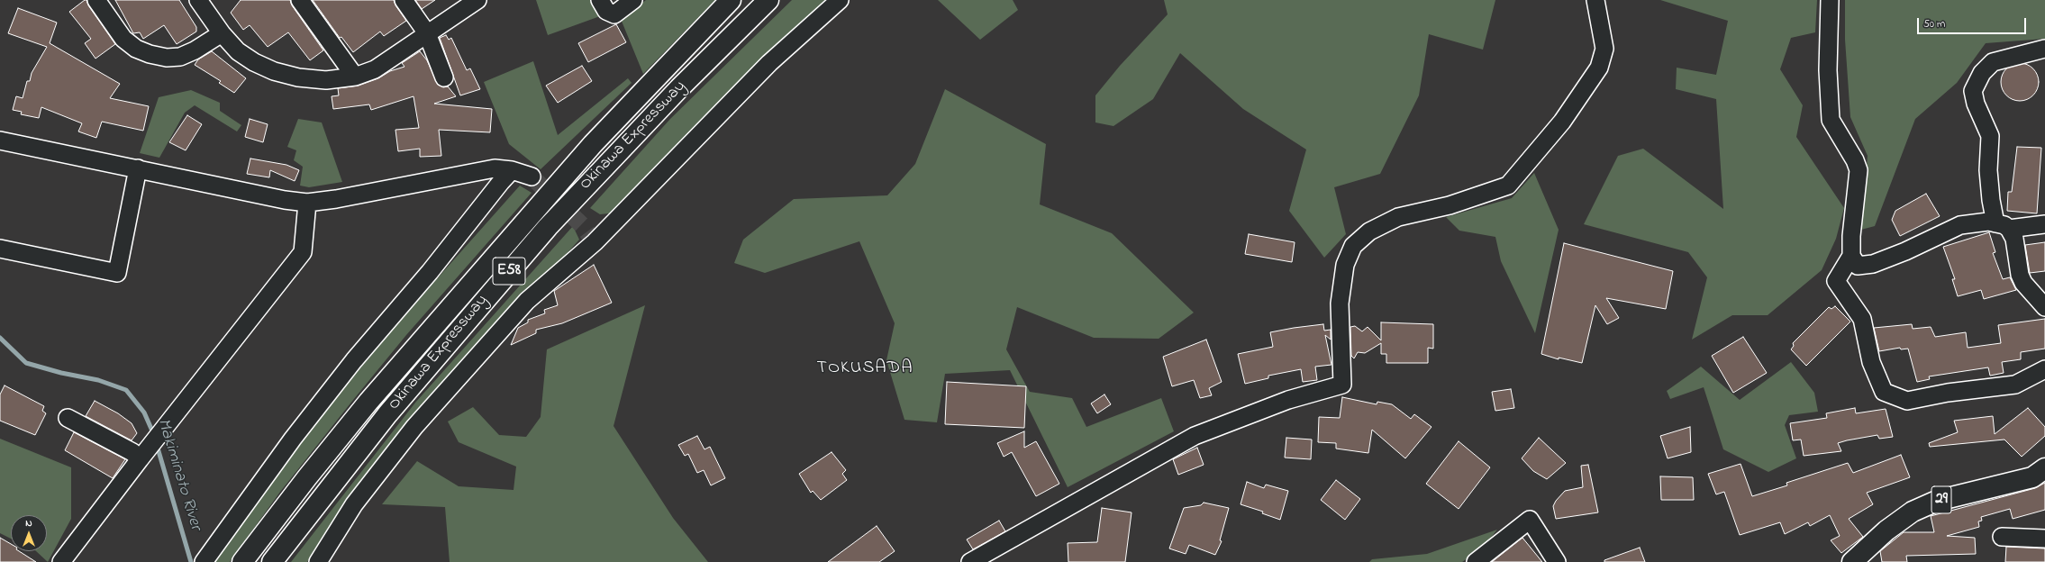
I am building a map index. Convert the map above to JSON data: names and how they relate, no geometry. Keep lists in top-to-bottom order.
{
  "streets": {
    "main road": ["Okinawa Expressway", "E58", "29"]
  },
  "districts": ["TOKUSADA"],
  "water": ["Makiminato River"],
  "scale_bar": "50 m",
  "north": "top"
}
